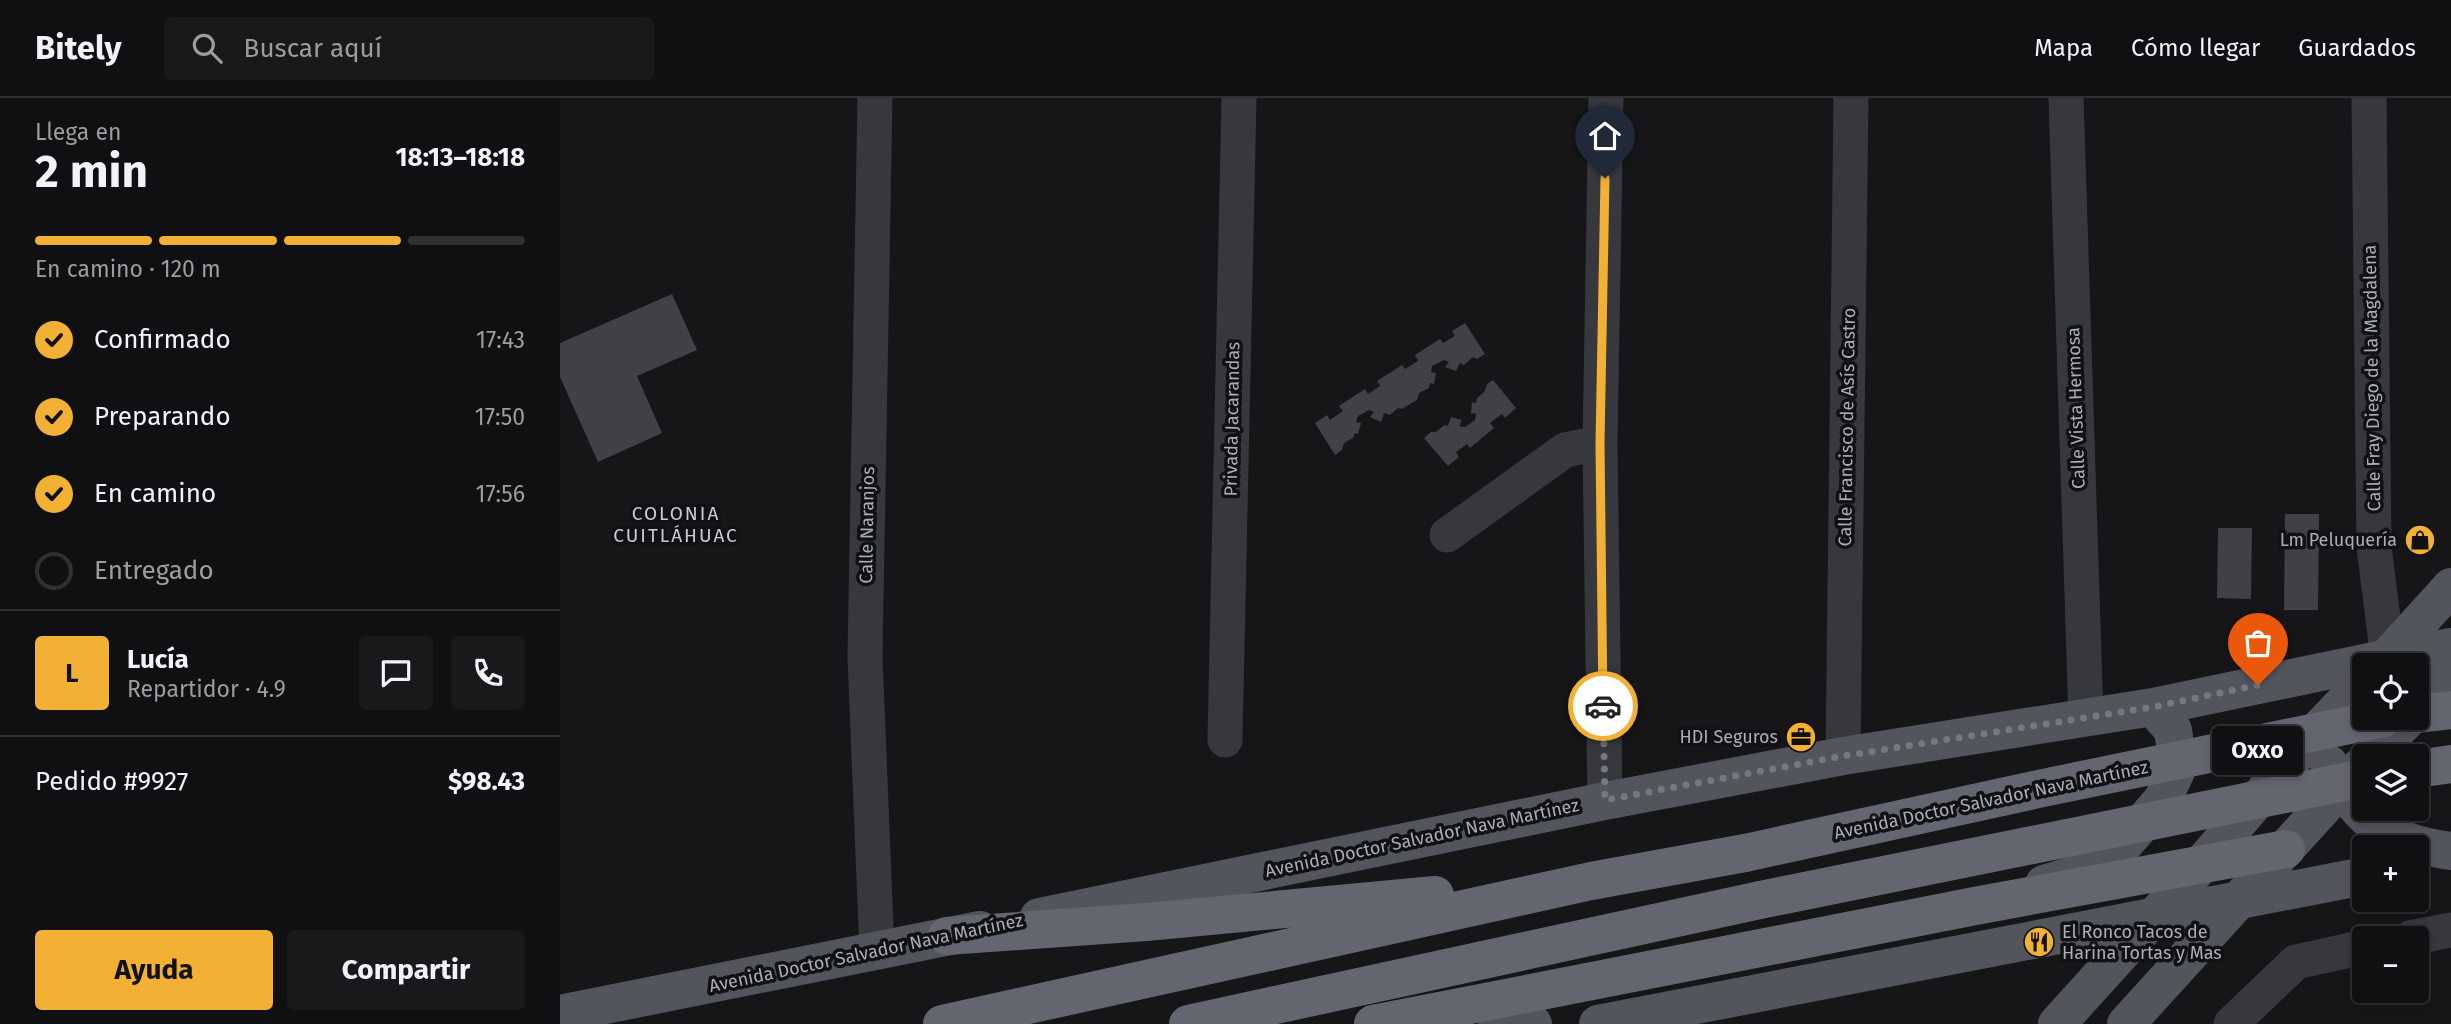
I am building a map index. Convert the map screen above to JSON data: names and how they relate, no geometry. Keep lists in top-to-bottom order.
{
  "streets": {
    "highway": ["Avenida Doctor Salvador Nava Martínez"],
    "street": [
      "Calle Fray Diego de la Magdalena",
      "Calle Vista Hermosa",
      "Privada Jacarandas",
      "Calle Francisco de Asís Castro",
      "Calle Naranjos"
    ]
  },
  "crossings": [
    ["Calle Vista Hermosa", "Avenida Doctor Salvador Nava Martínez"],
    ["Calle Francisco de Asís Castro", "Avenida Doctor Salvador Nava Martínez"],
    ["Calle Naranjos", "Avenida Doctor Salvador Nava Martínez"]
  ],
  "districts": ["COLONIA CUITLÁHUAC"],
  "places": {
    "shop": ["Lm Peluquería"],
    "other": ["Oxxo"],
    "office": ["HDI Seguros"],
    "restaurant": ["El Ronco Tacos de Harina Tortas y Mas"]
  },
  "page": {
    "header": "Bitely",
    "search": "Buscar aquí",
    "nav": ["Mapa", "Cómo llegar", "Guardados"],
    "heading": ["2 min", "Llega en", "18:13–18:18"],
    "panel": [
      "Lucía",
      "Repartidor · 4.9",
      "Pedido #9927",
      "$98.43"
    ],
    "bar": "En camino · 120 m",
    "list": [
      ["Confirmado", "17:43"],
      ["Preparando", "17:50"],
      ["En camino", "17:56"],
      "Entregado"
    ],
    "round": "L",
    "map_buttons": ["+", "−"],
    "bubble": "Oxxo",
    "buttons": ["Ayuda", "Compartir"]
  }
}
